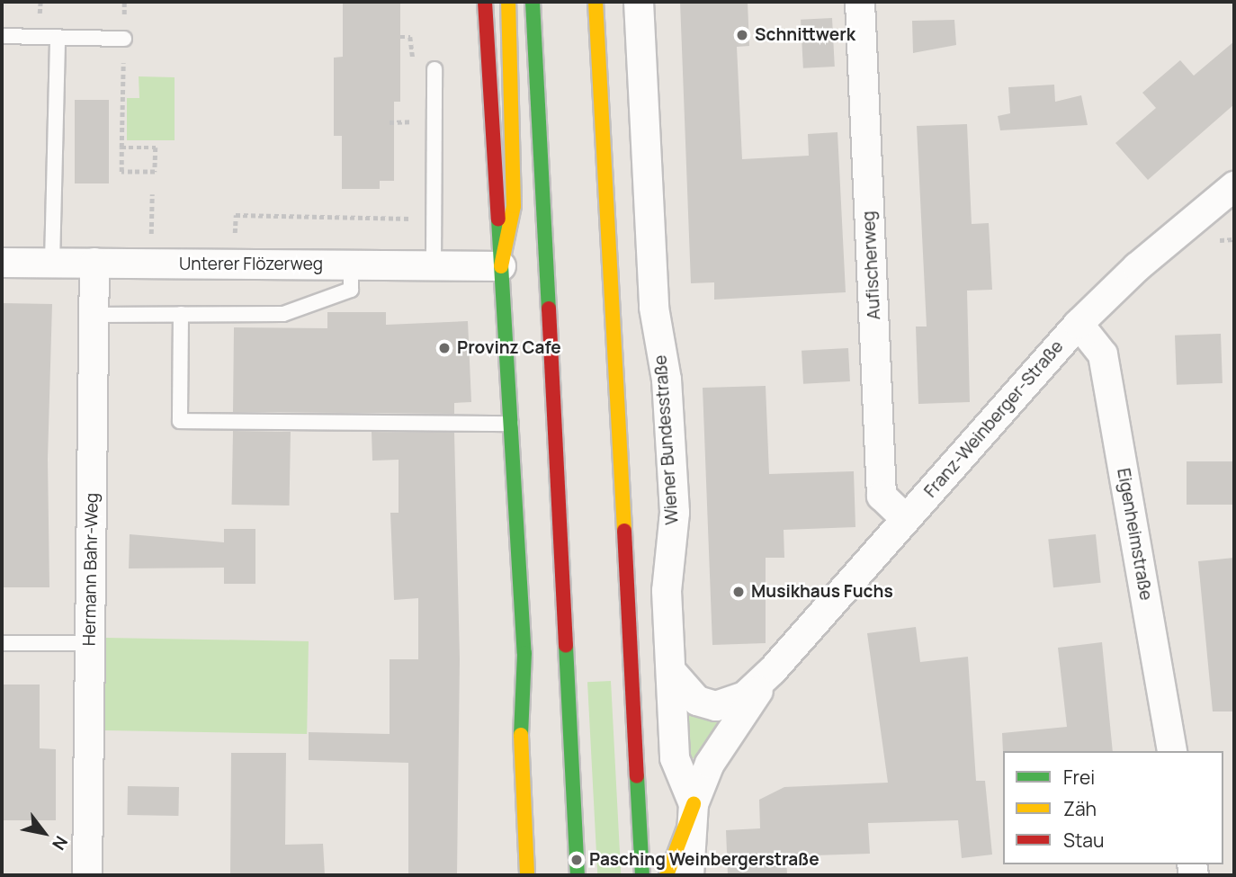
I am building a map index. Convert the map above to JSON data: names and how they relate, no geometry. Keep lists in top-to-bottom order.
{
  "streets": {
    "street": [
      "Unterer Flözerweg",
      "Aufischerweg",
      "Franz-Weinberger-Straße",
      "Wiener Bundesstraße",
      "Eigenheimstraße",
      "Hermann Bahr-Weg"
    ]
  },
  "crossings": [
    ["Unterer Flözerweg", "Hermann Bahr-Weg"],
    ["Aufischerweg", "Franz-Weinberger-Straße"],
    ["Franz-Weinberger-Straße", "Wiener Bundesstraße"],
    ["Franz-Weinberger-Straße", "Eigenheimstraße"]
  ],
  "places": [
    "Schnittwerk",
    "Provinz Cafe",
    "Musikhaus Fuchs",
    "Pasching Weinbergerstraße"
  ],
  "legend": ["Frei", "Zäh", "Stau"],
  "north": "bottom right"
}
